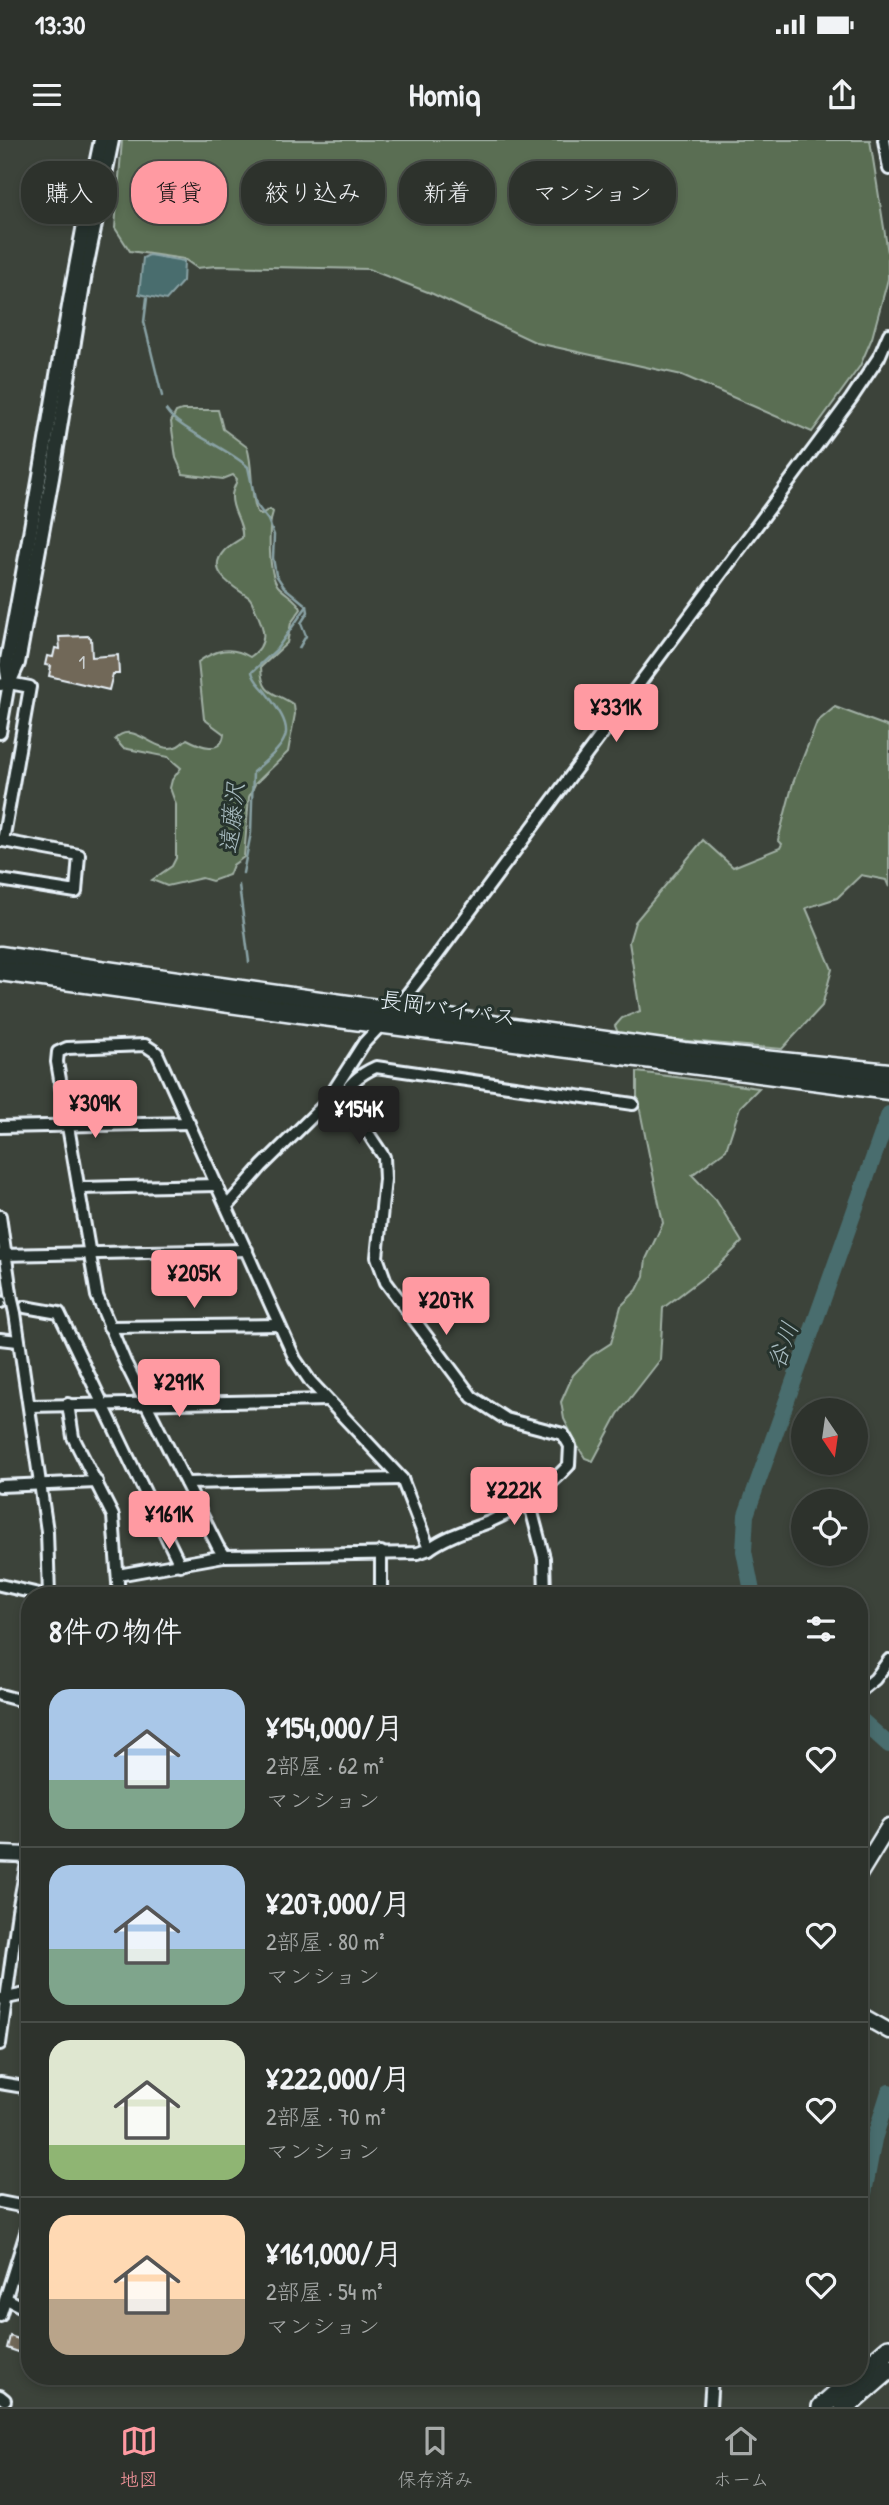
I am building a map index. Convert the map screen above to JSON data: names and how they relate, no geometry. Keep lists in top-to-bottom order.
{
  "streets": {
    "highway": ["長岡バイパス"]
  },
  "water": ["遠藤沢", "谷川"],
  "house_numbers": ["1"],
  "north": "bottom",
  "page": {
    "status": "13:30",
    "header": "Homiq",
    "chip": [
      "購入",
      "賃貸",
      "絞り込み",
      "新着",
      "マンション"
    ],
    "price": [
      "¥331K",
      "¥309K",
      "¥154K",
      "¥205K",
      "¥207K",
      "¥291K",
      "¥222K",
      "¥161K"
    ],
    "heading": "8件の物件",
    "list": [
      {
        "name": "¥154,000/月",
        "note": "2部屋 · 62 m² · マンション"
      },
      {
        "name": "¥207,000/月",
        "note": "2部屋 · 80 m² · マンション"
      },
      {
        "name": "¥222,000/月",
        "note": "2部屋 · 70 m² · マンション"
      },
      {
        "name": "¥161,000/月",
        "note": "2部屋 · 54 m² · マンション"
      }
    ],
    "tabs": ["地図", "保存済み", "ホーム"]
  }
}
